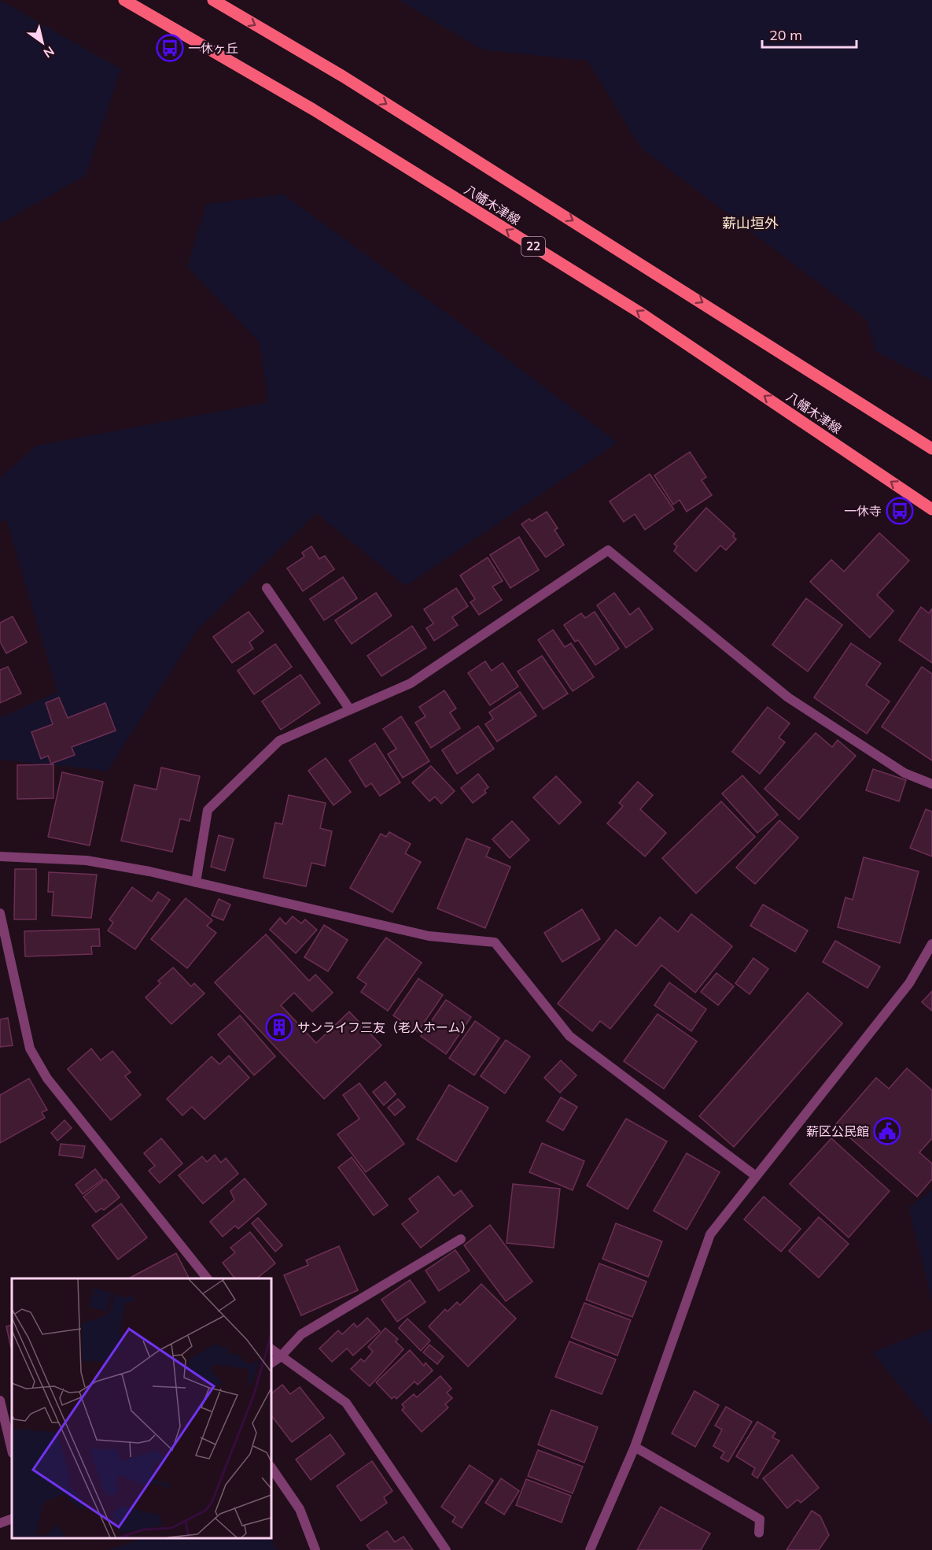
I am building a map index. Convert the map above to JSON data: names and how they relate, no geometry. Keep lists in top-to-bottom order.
{
  "streets": {
    "main road": ["八幡木津線", "22"]
  },
  "districts": ["薪山垣外"],
  "places": {
    "bus stop": ["一休ヶ丘", "一休寺"],
    "building": ["サンライフ三友（老人ホーム）"],
    "public building": ["薪区公民館"]
  },
  "scale_bar": "20 m",
  "north": "bottom right"
}
